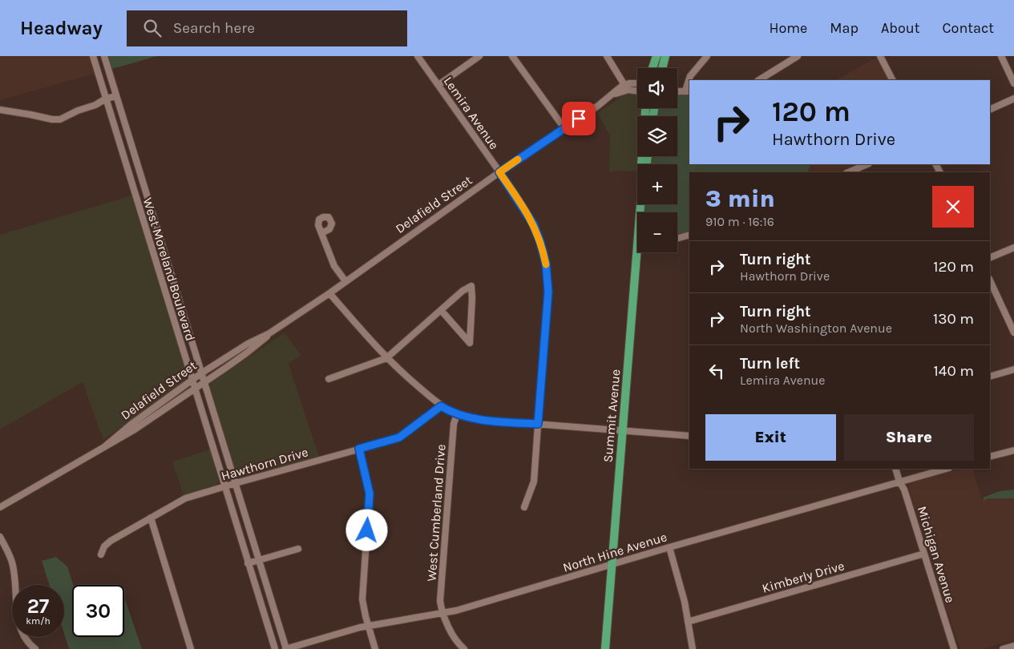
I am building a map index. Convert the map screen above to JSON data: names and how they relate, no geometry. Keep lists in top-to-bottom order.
{
  "streets": {
    "main road": ["Summit Avenue"],
    "street": [
      "Lemira Avenue",
      "Delafield Street",
      "West Moreland Boulevard",
      "Hawthorn Drive",
      "West Cumberland Drive",
      "North Hine Avenue",
      "Michigan Avenue",
      "Kimberly Drive"
    ]
  },
  "crossings": [
    ["Lemira Avenue", "Delafield Street"],
    ["Delafield Street", "West Moreland Boulevard"],
    ["West Moreland Boulevard", "Hawthorn Drive"],
    ["West Moreland Boulevard", "North Hine Avenue"],
    ["Summit Avenue", "North Hine Avenue"],
    ["West Cumberland Drive", "North Hine Avenue"],
    ["North Hine Avenue", "Michigan Avenue"],
    ["Michigan Avenue", "Kimberly Drive"]
  ],
  "page": {
    "header": "Headway",
    "search": "Search here",
    "nav": [
      "Home",
      "Map",
      "About",
      "Contact"
    ],
    "map_buttons": ["+", "−"],
    "turn": ["120 m", "Hawthorn Drive"],
    "heading": ["3 min", "910 m · 16:16"],
    "list": [
      {
        "name": "Turn right",
        "note": "Hawthorn Drive",
        "value": "120 m"
      },
      {
        "name": "Turn right",
        "note": "North Washington Avenue",
        "value": "130 m"
      },
      {
        "name": "Turn left",
        "note": "Lemira Avenue",
        "value": "140 m"
      }
    ],
    "buttons": ["Exit", "Share"],
    "speed": "27 km/h",
    "limit": "30"
  }
}
